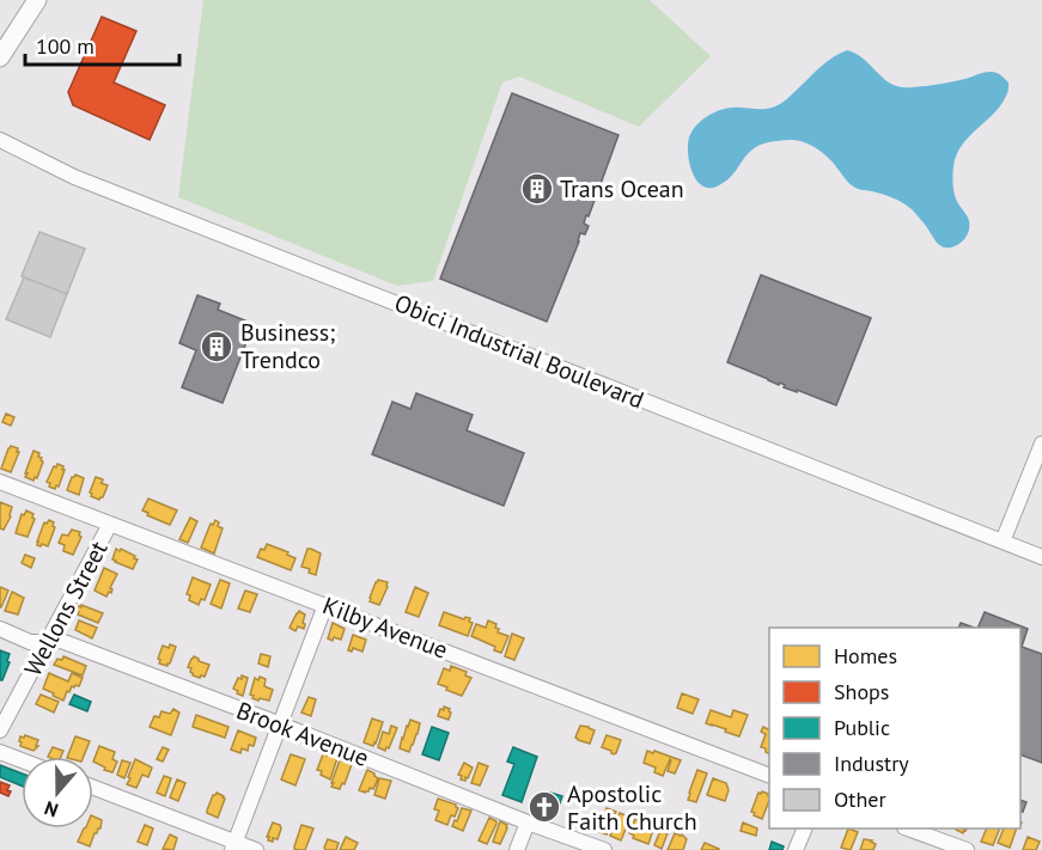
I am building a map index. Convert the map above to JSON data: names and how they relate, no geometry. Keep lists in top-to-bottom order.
{
  "streets": {
    "street": [
      "Obici Industrial Boulevard",
      "Wellons Street",
      "Kilby Avenue",
      "Brook Avenue"
    ]
  },
  "crossings": [
    ["Wellons Street", "Kilby Avenue"],
    ["Wellons Street", "Brook Avenue"]
  ],
  "places": {
    "building": ["Trans Ocean", "Business; Trendco"],
    "church": ["Apostolic Faith Church"]
  },
  "legend": [
    "Homes",
    "Shops",
    "Public",
    "Industry",
    "Other"
  ],
  "scale_bar": "100 m",
  "north": "bottom"
}
